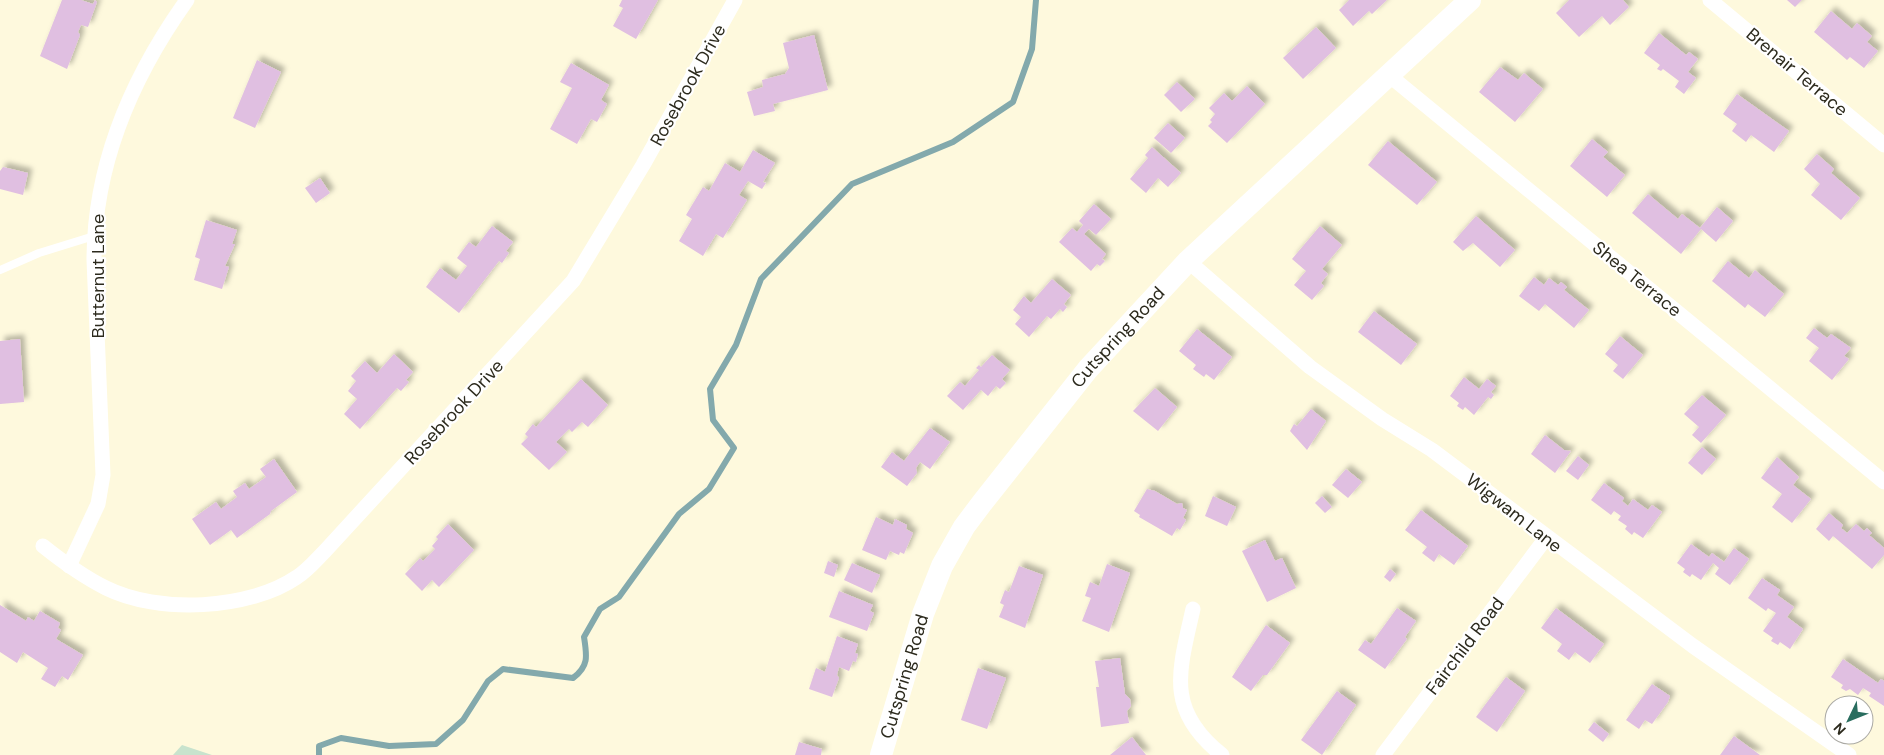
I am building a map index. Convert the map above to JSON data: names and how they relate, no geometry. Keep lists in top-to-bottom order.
{
  "streets": {
    "street": [
      "Brenair Terrace",
      "Rosebrook Drive",
      "Butternut Lane",
      "Shea Terrace",
      "Cutspring Road",
      "Wigwam Lane",
      "Fairchild Road"
    ]
  },
  "crossings": [
    ["Rosebrook Drive", "Butternut Lane"],
    ["Shea Terrace", "Cutspring Road"],
    ["Cutspring Road", "Wigwam Lane"],
    ["Wigwam Lane", "Fairchild Road"]
  ],
  "north": "bottom left"
}
